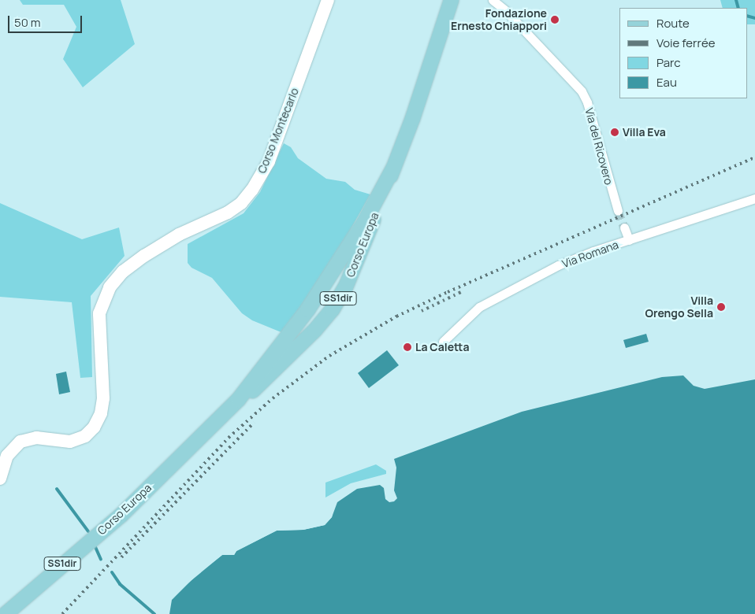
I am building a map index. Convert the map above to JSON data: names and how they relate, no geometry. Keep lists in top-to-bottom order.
{
  "streets": {
    "main road": ["Corso Montecarlo", "Corso Europa", "SS1dir"],
    "street": ["Via del Ricovero", "Via Romana"]
  },
  "places": [
    "Fondazione Ernesto Chiappori",
    "Villa Eva",
    "Villa Orengo Sella",
    "La Caletta"
  ],
  "legend": [
    "Route",
    "Voie ferrée",
    "Parc",
    "Eau"
  ],
  "scale_bar": "50 m"
}
